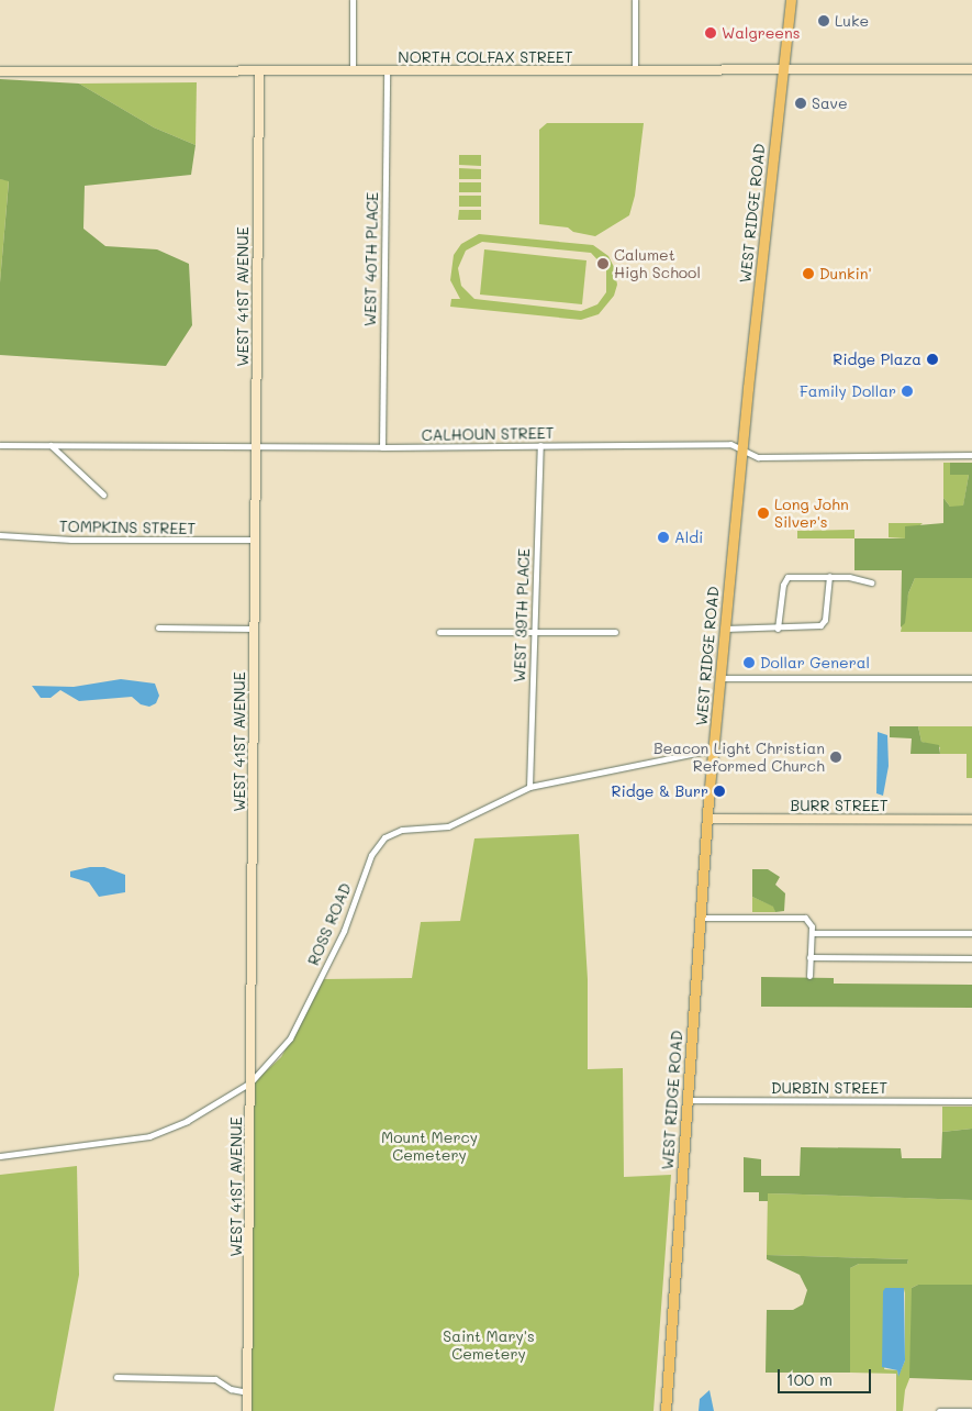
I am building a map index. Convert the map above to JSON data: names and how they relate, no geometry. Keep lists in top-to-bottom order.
{
  "streets": {
    "main road": ["WEST RIDGE ROAD"],
    "street": [
      "NORTH COLFAX STREET",
      "WEST 40TH PLACE",
      "WEST 41ST AVENUE",
      "CALHOUN STREET",
      "TOMPKINS STREET",
      "WEST 39TH PLACE",
      "BURR STREET",
      "ROSS ROAD",
      "DURBIN STREET"
    ]
  },
  "crossings": [
    ["NORTH COLFAX STREET", "WEST RIDGE ROAD"],
    ["NORTH COLFAX STREET", "WEST 40TH PLACE"],
    ["NORTH COLFAX STREET", "WEST 41ST AVENUE"],
    ["WEST RIDGE ROAD", "CALHOUN STREET"],
    ["WEST RIDGE ROAD", "BURR STREET"],
    ["WEST RIDGE ROAD", "ROSS ROAD"],
    ["WEST RIDGE ROAD", "DURBIN STREET"],
    ["WEST 40TH PLACE", "CALHOUN STREET"],
    ["WEST 41ST AVENUE", "CALHOUN STREET"],
    ["WEST 41ST AVENUE", "TOMPKINS STREET"],
    ["WEST 41ST AVENUE", "ROSS ROAD"],
    ["CALHOUN STREET", "WEST 39TH PLACE"],
    ["WEST 39TH PLACE", "ROSS ROAD"]
  ],
  "parks": ["Mount Mercy Cemetery", "Saint Mary's Cemetery"],
  "places": [
    "Luke",
    "Walgreens",
    "Save",
    "Calumet High School",
    "Dunkin'",
    "Ridge Plaza",
    "Family Dollar",
    "Long John Silver's",
    "Aldi",
    "Dollar General",
    "Beacon Light Christian Reformed Church",
    "Ridge & Burr"
  ],
  "scale_bar": "100 m"
}
